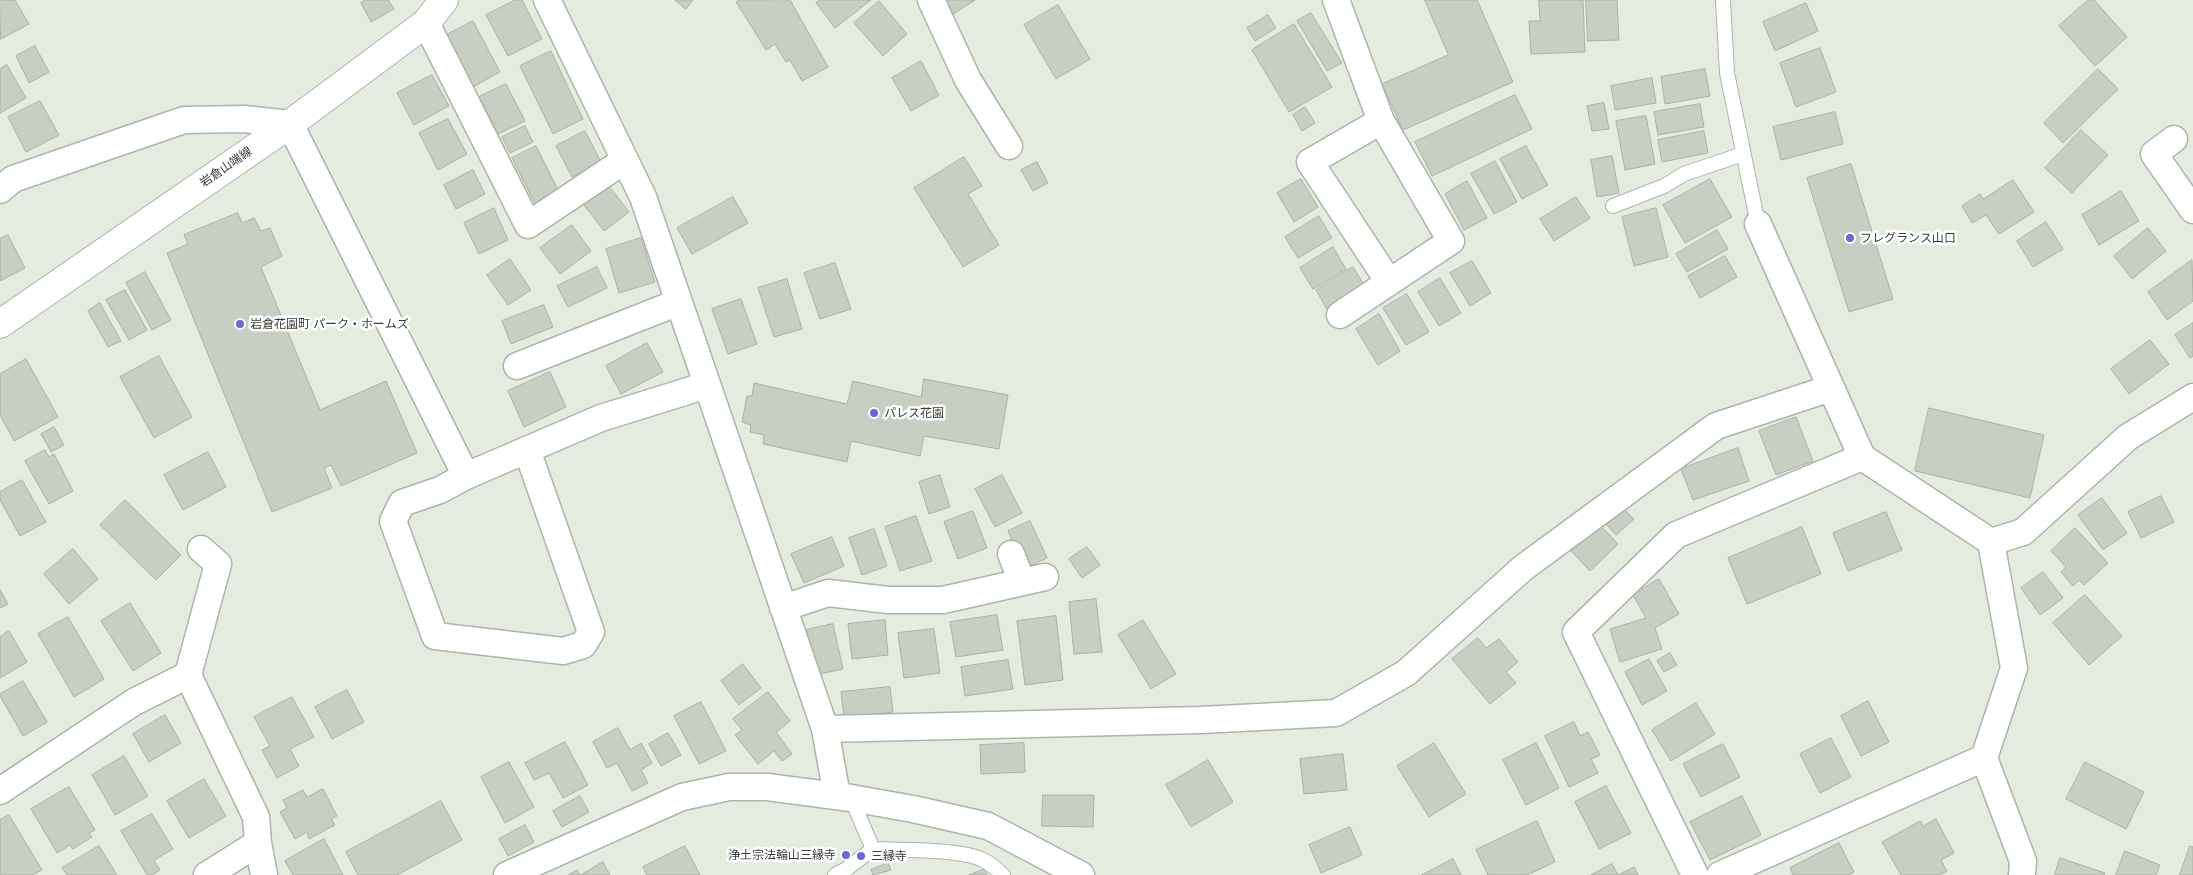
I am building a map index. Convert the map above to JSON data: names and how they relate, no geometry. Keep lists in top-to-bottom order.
{
  "streets": {
    "main road": ["岩倉山端線"]
  },
  "places": [
    "フレグランス山口",
    "岩倉花園町 パーク・ホームズ",
    "パレス花園",
    "浄土宗法輪山三縁寺",
    "三縁寺"
  ]
}
